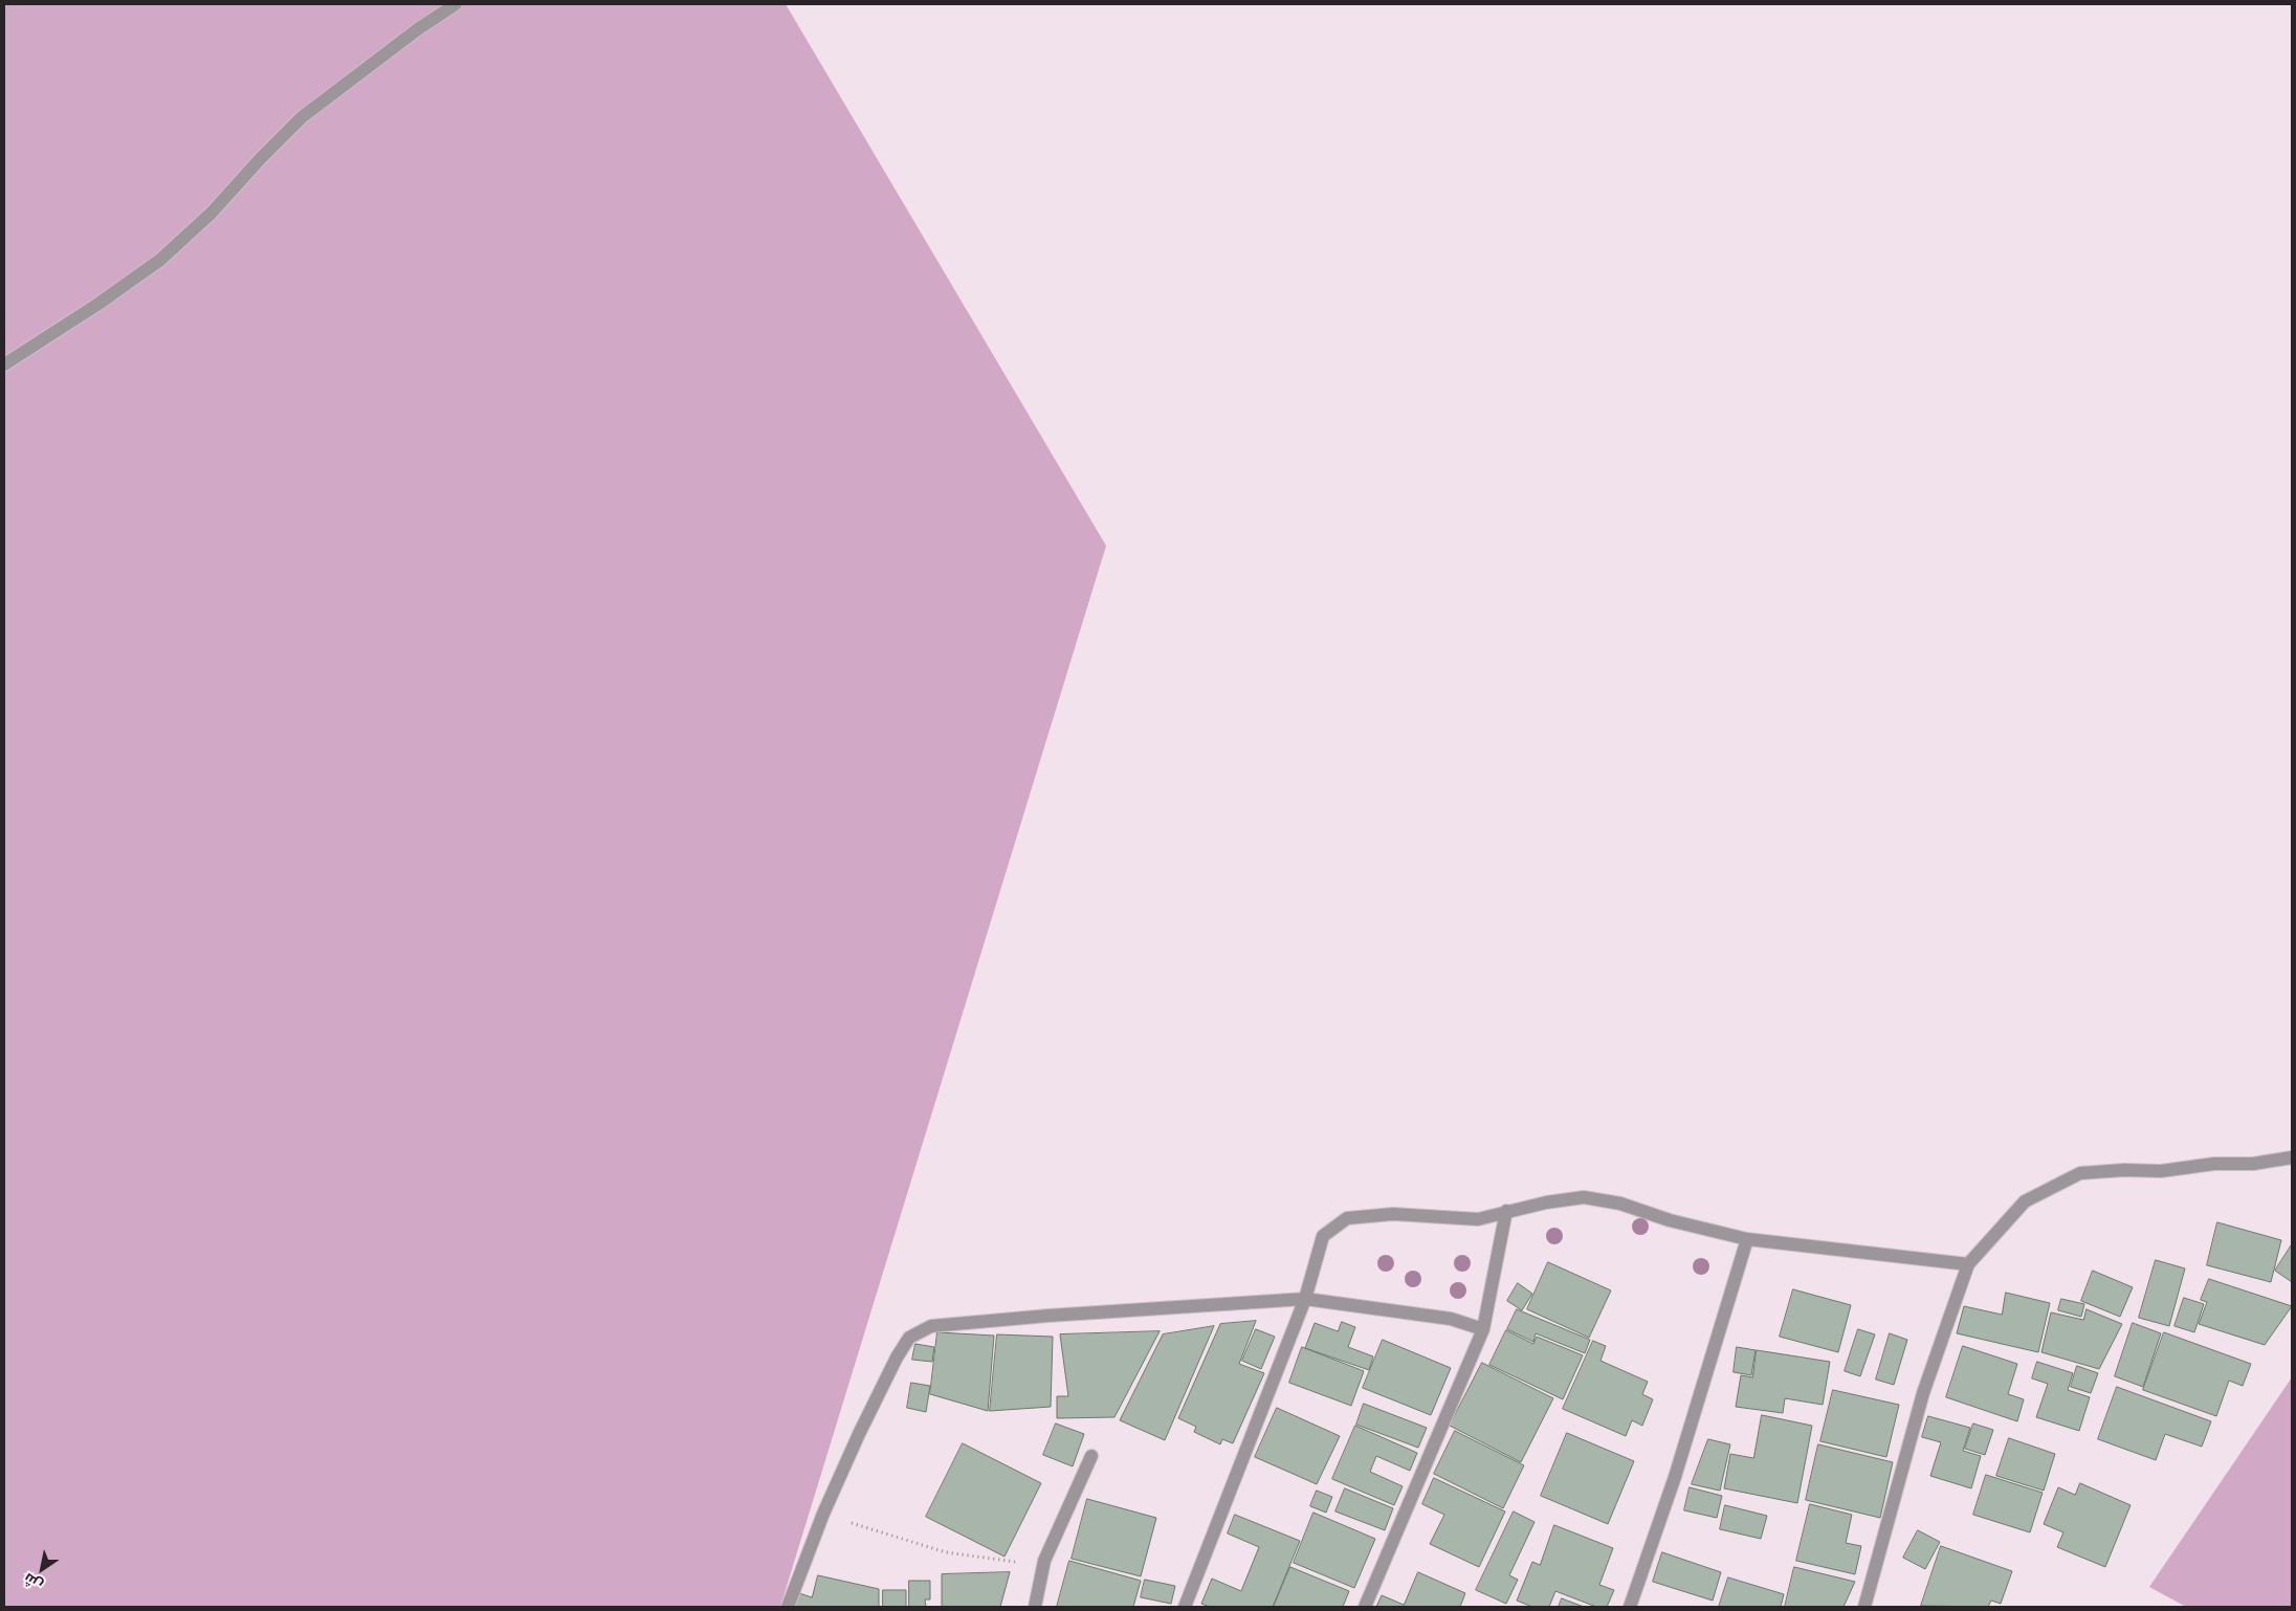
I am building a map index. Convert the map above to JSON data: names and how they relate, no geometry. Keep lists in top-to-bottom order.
{
  "north": "bottom left"
}
